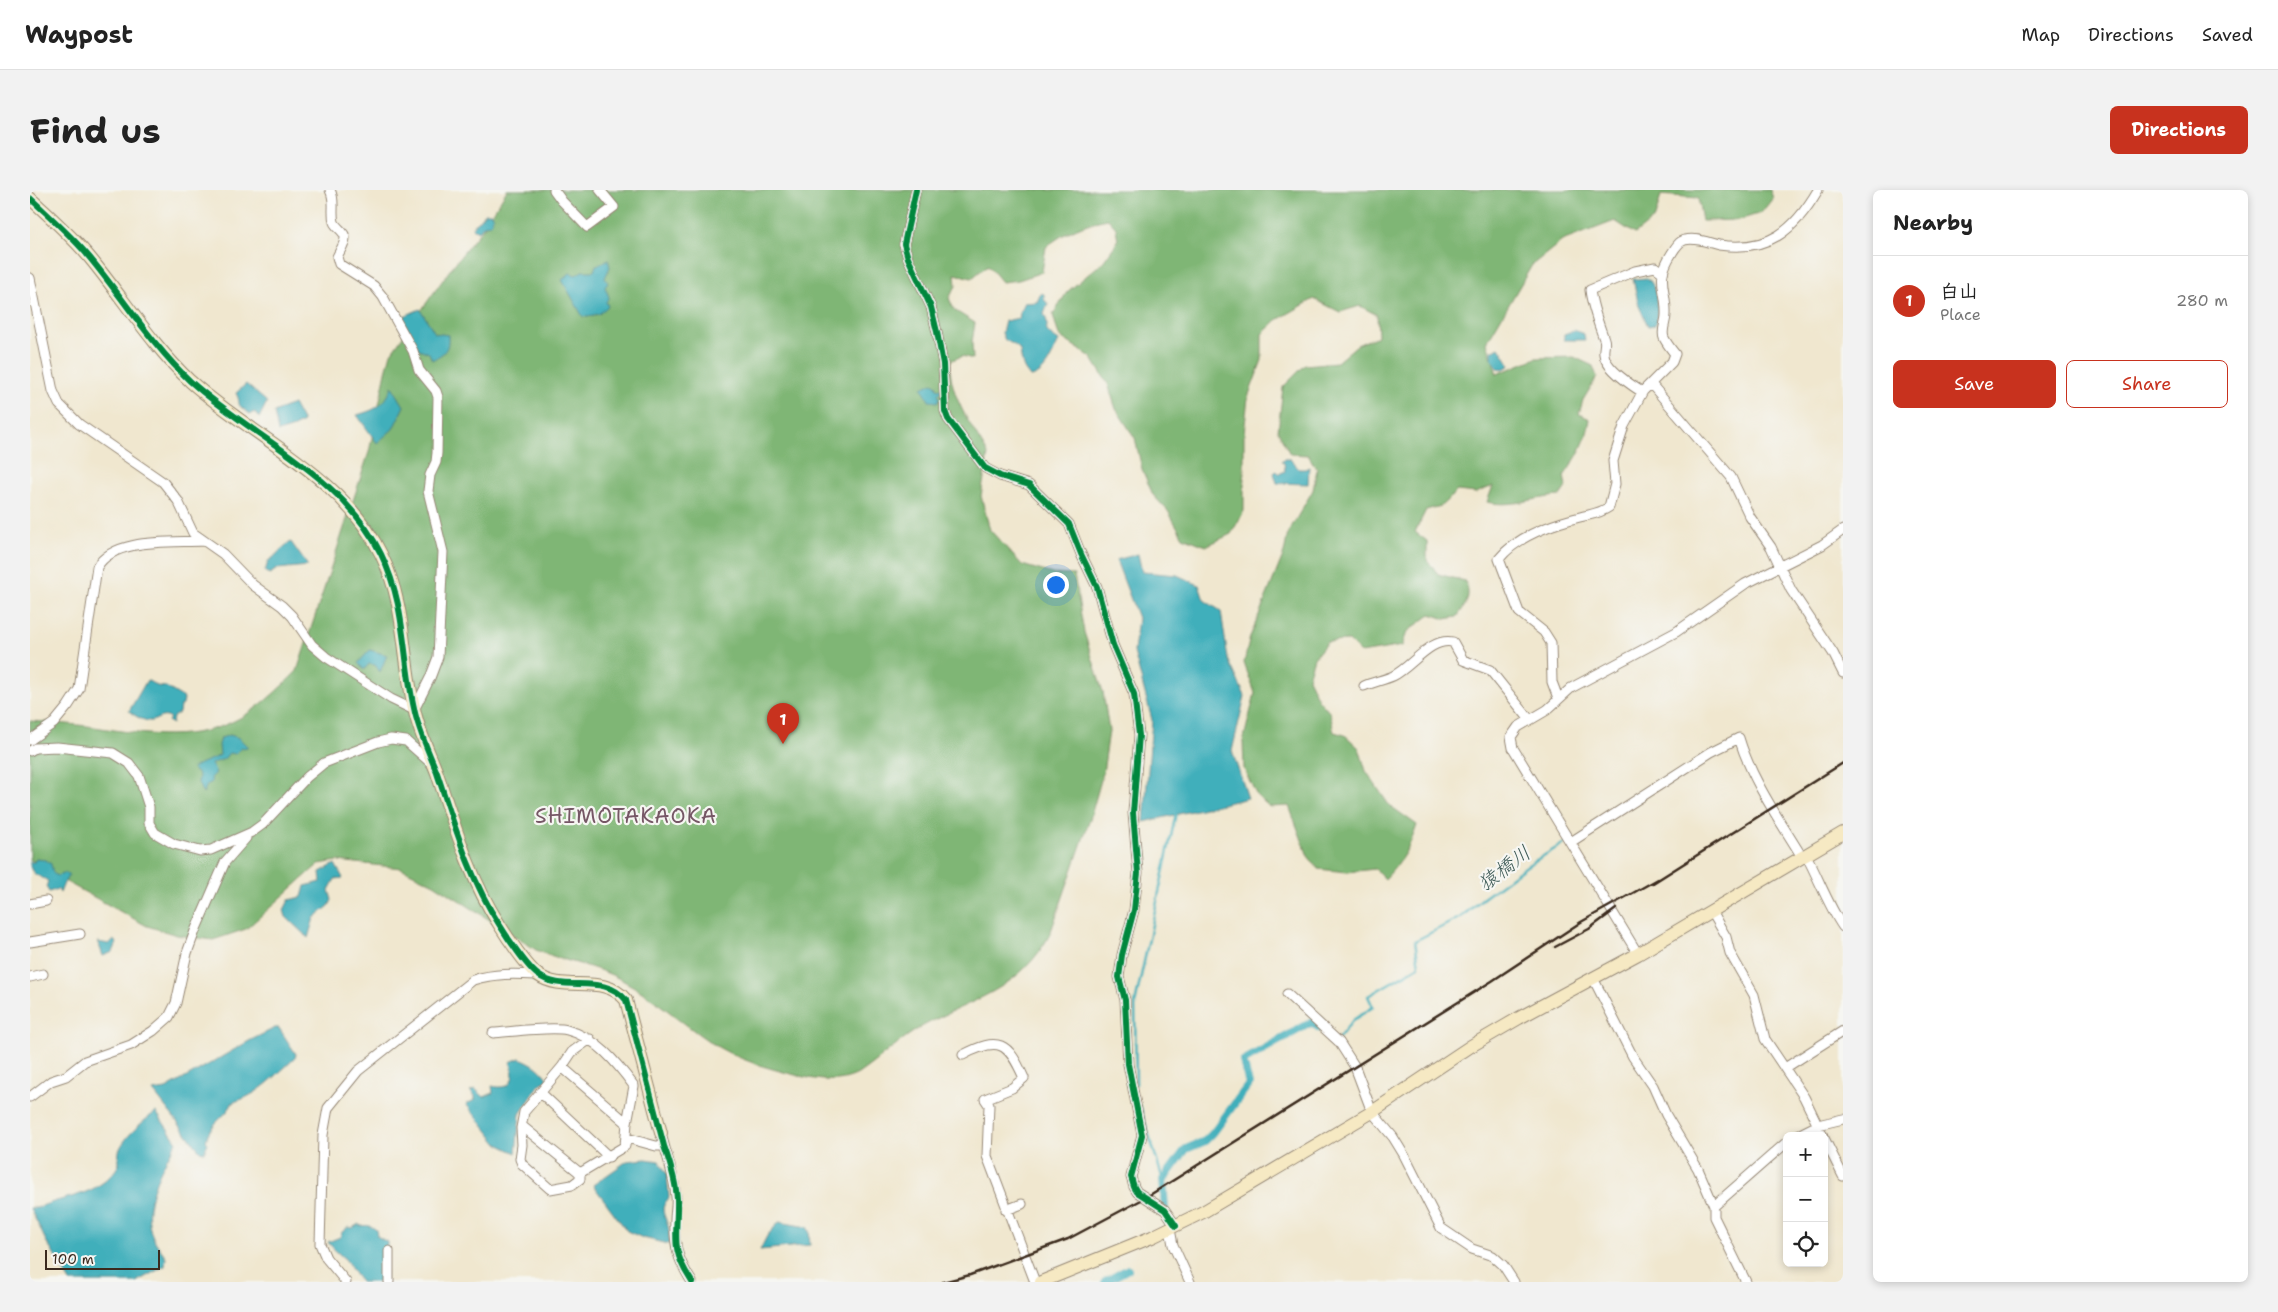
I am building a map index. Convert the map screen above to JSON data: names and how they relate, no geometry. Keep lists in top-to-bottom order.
{
  "districts": ["SHIMOTAKAOKA"],
  "water": ["猿橋川"],
  "scale_bar": "100 m",
  "page": {
    "header": "Waypost",
    "nav": ["Map", "Directions", "Saved"],
    "buttons": [
      "Directions",
      ["Save", "Share"]
    ],
    "title": "Find us",
    "heading": "Nearby",
    "list": [
      {
        "mark": "1",
        "name": "白山",
        "note": "Place",
        "value": "280 m"
      }
    ],
    "pins": "1",
    "map_buttons": ["+", "−"],
    "scale": "100 m"
  }
}
